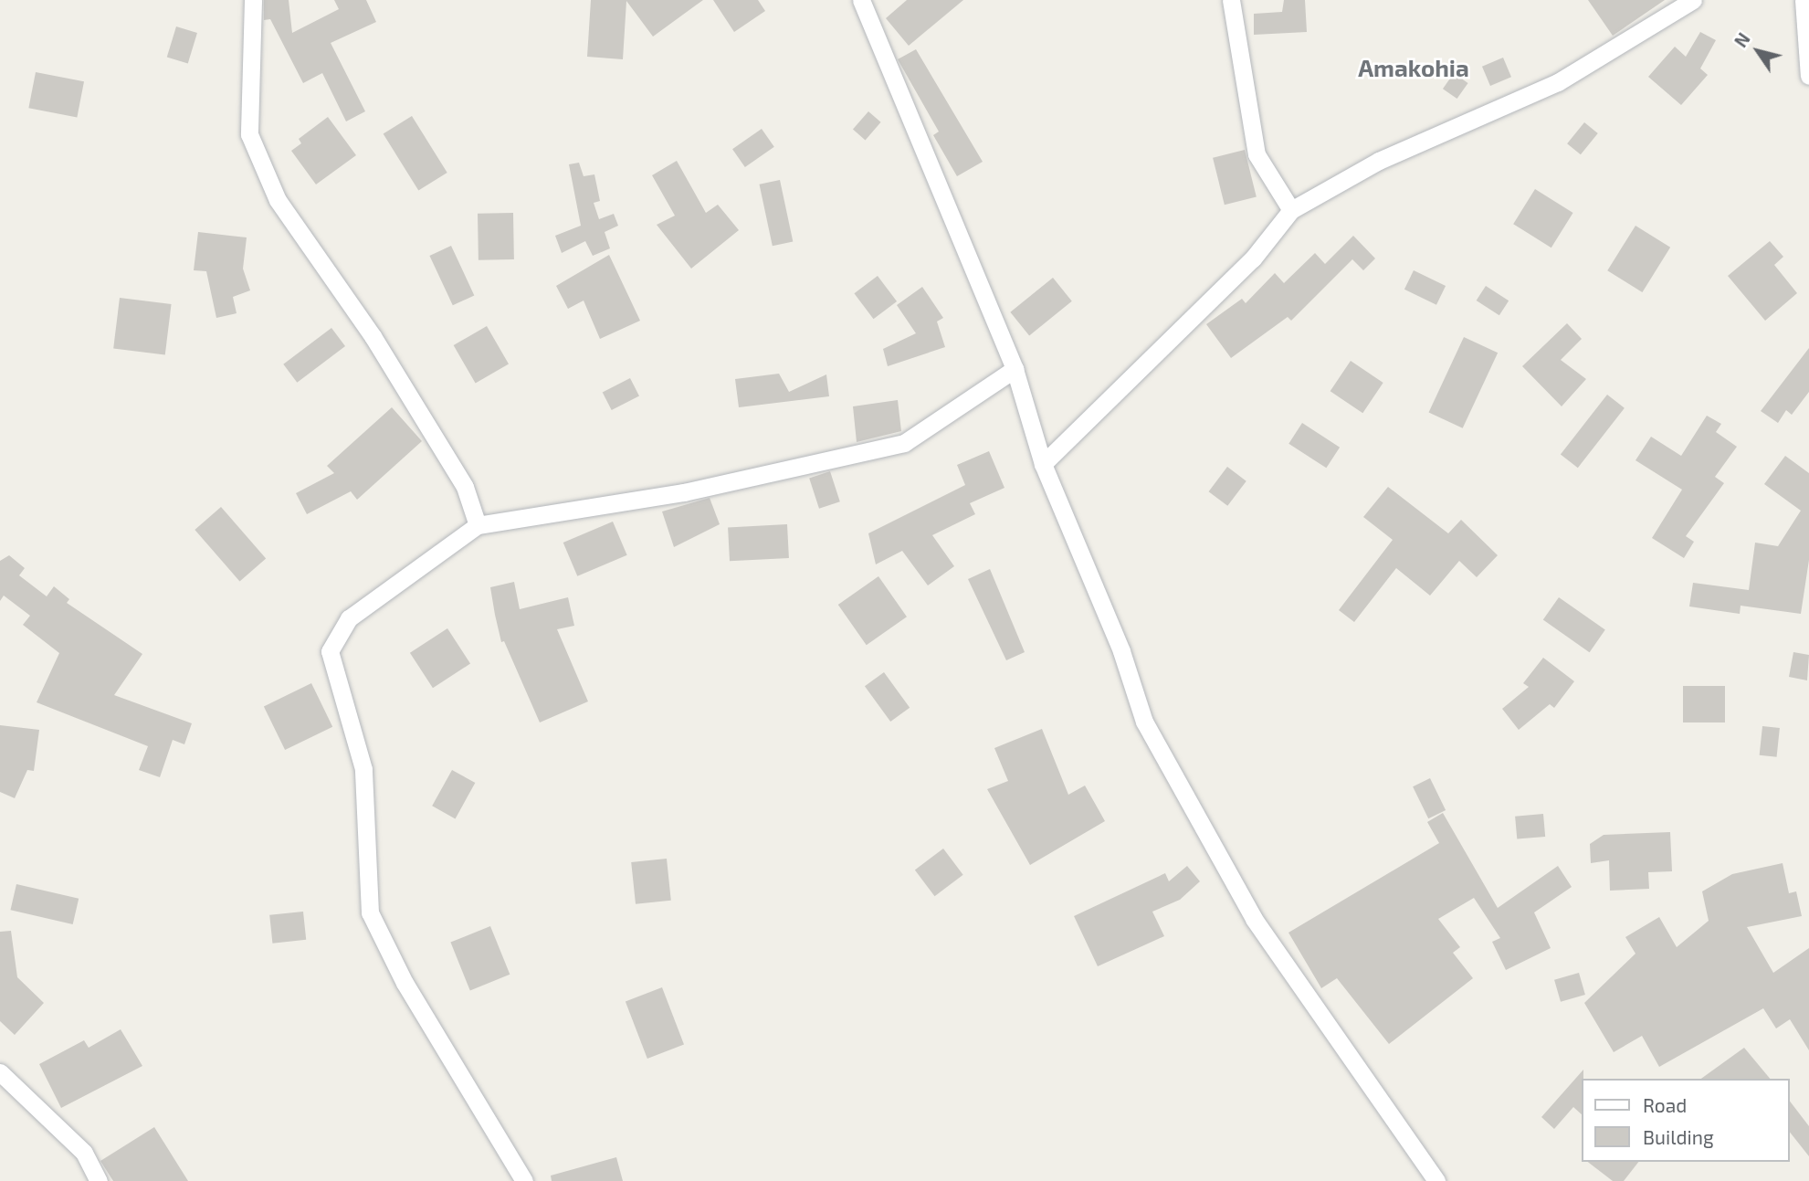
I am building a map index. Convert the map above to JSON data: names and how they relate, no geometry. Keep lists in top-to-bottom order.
{
  "districts": ["Amakohia"],
  "legend": ["Road", "Building"],
  "north": "top left"
}
